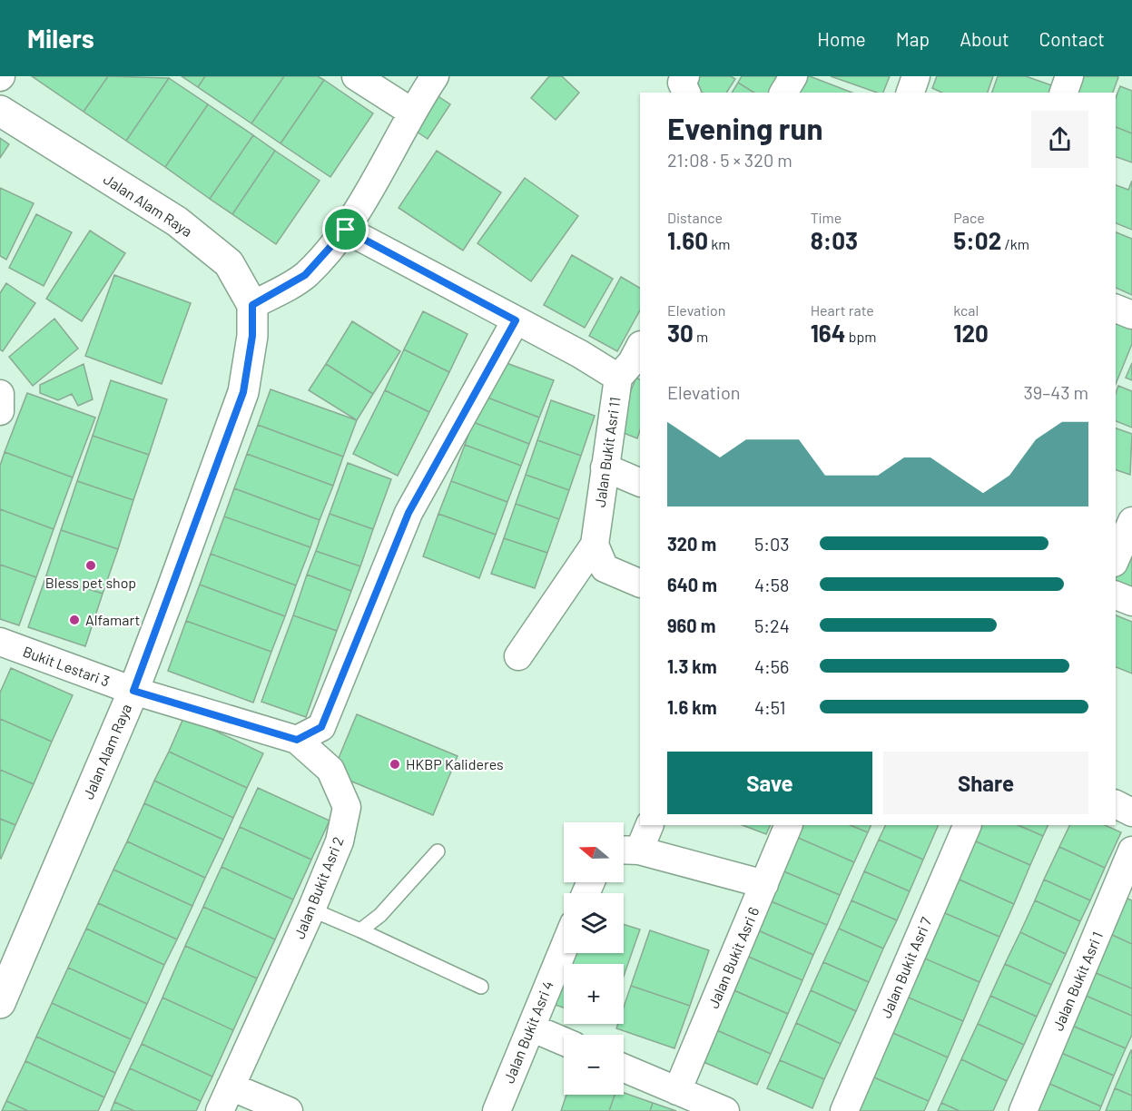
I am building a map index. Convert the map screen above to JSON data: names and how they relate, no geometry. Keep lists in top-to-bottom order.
{
  "streets": {
    "street": [
      "Jalan Alam Raya",
      "Jalan Bukit Asri 11",
      "Bukit Lestari 3",
      "Jalan Bukit Asri 2",
      "Jalan Bukit Asri 6",
      "Jalan Bukit Asri 7",
      "Jalan Bukit Asri 1",
      "Jalan Bukit Asri 4"
    ]
  },
  "crossings": [
    ["Jalan Alam Raya", "Bukit Lestari 3"],
    ["Jalan Alam Raya", "Jalan Bukit Asri 2"],
    ["Bukit Lestari 3", "Jalan Bukit Asri 2"]
  ],
  "places": ["Bless pet shop", "Alfamart", "HKBP Kalideres"],
  "north": "left",
  "page": {
    "header": "Milers",
    "nav": [
      "Home",
      "Map",
      "About",
      "Contact"
    ],
    "heading": ["Evening run", "21:08 · 5 × 320 m"],
    "stats": [
      ["Distance", "1.60 km"],
      ["Time", "8:03"],
      ["Pace", "5:02 /km"],
      ["Elevation", "30 m"],
      ["Heart rate", "164 bpm"],
      ["kcal", "120"]
    ],
    "chart": ["Elevation", "39–43 m"],
    "list": [
      {
        "name": "320 m",
        "note": "5:03"
      },
      {
        "name": "640 m",
        "note": "4:58"
      },
      {
        "name": "960 m",
        "note": "5:24"
      },
      {
        "name": "1.3 km",
        "note": "4:56"
      },
      {
        "name": "1.6 km",
        "note": "4:51"
      }
    ],
    "buttons": ["Save", "Share"],
    "map_buttons": ["+", "−"]
  }
}
